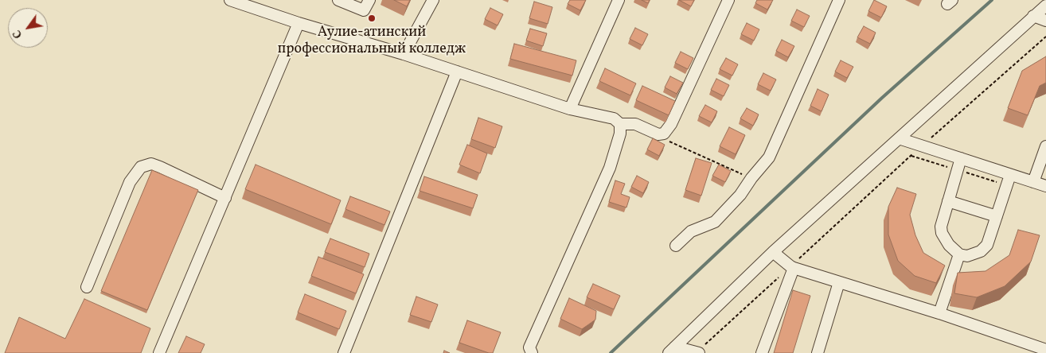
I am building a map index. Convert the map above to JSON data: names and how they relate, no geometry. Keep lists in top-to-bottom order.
{
  "places": ["Аулие-атинский профессиональный колледж"],
  "north": "bottom left"
}
